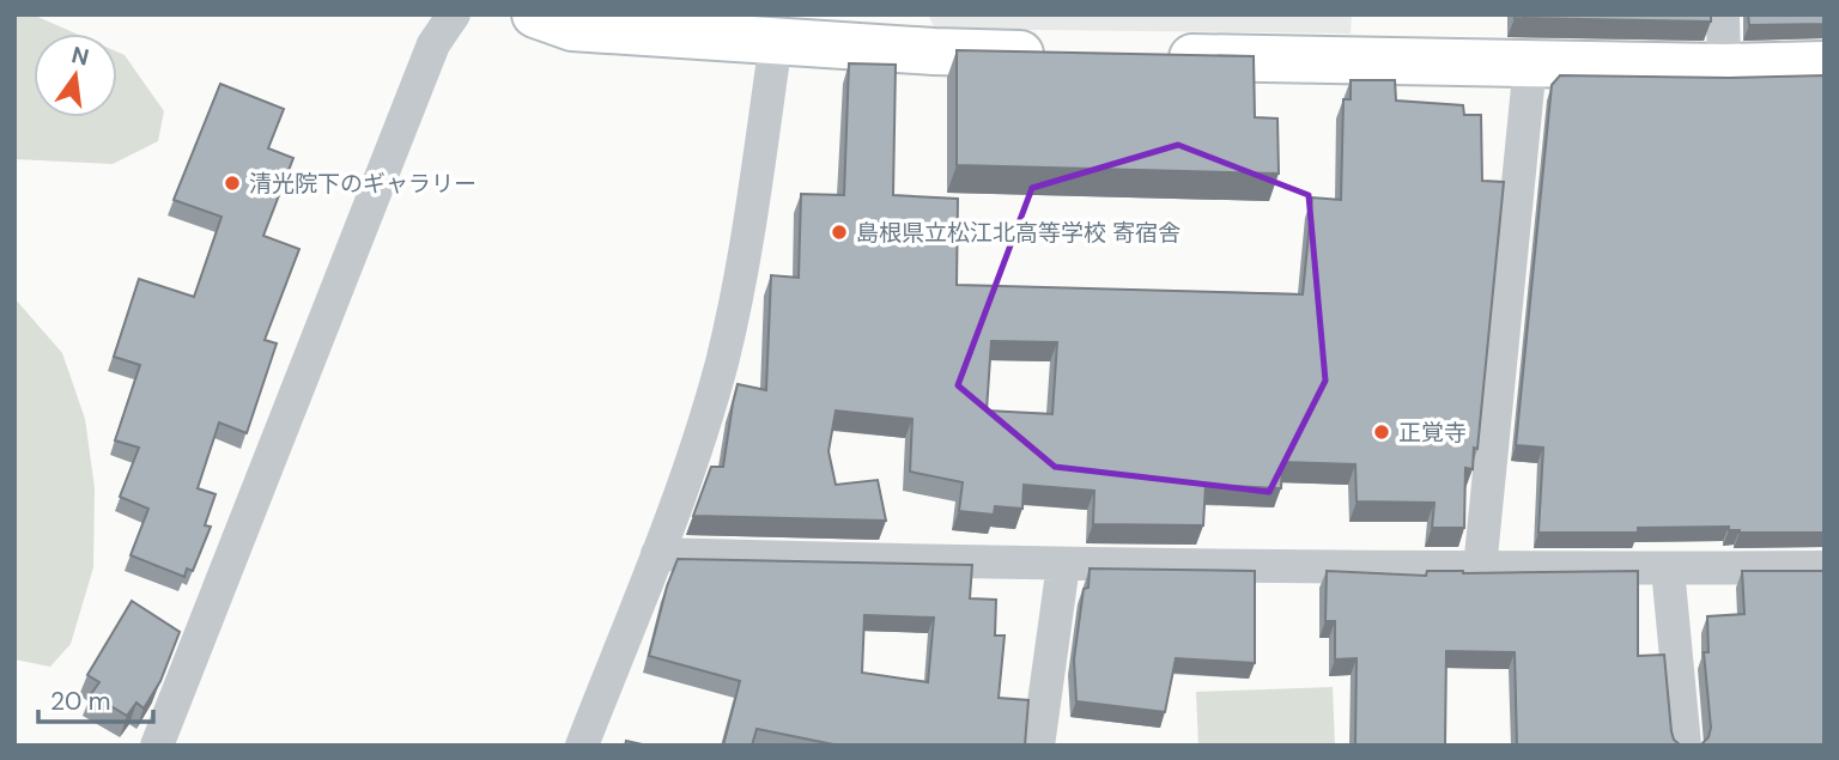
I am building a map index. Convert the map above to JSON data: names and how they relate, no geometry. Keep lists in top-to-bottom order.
{
  "places": ["清光院下のギャラリー", "島根県立松江北高等学校 寄宿舎", "正覚寺"],
  "scale_bar": "20 m",
  "north": "top"
}
